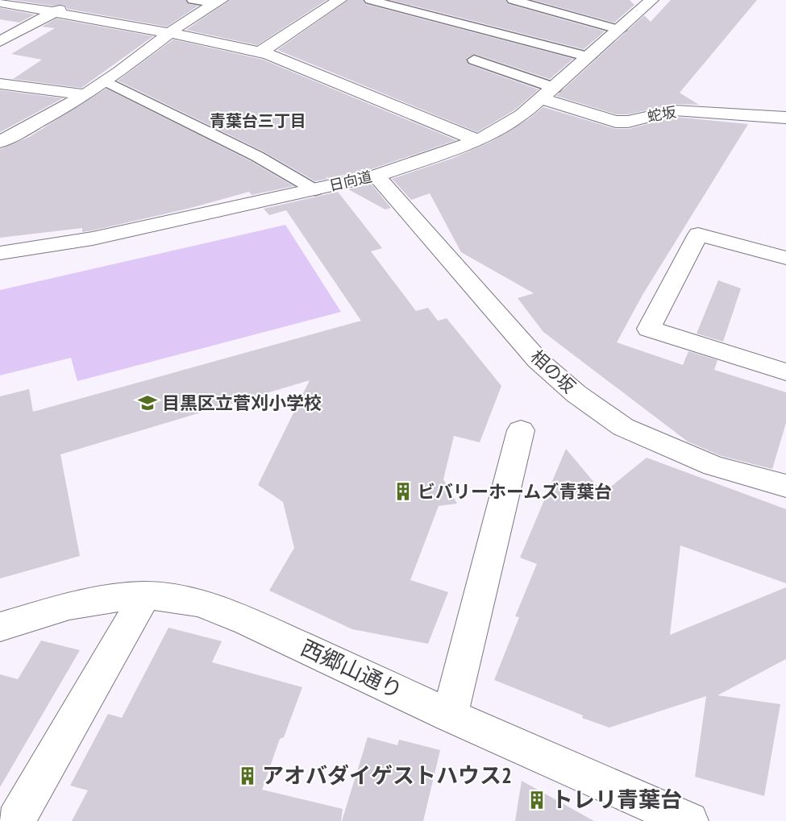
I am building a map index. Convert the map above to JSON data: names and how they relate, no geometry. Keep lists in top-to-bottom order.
{
  "streets": {
    "street": [
      "蛇坂",
      "日向道",
      "相の坂",
      "西郷山通り"
    ]
  },
  "crossings": [
    ["蛇坂", "日向道"],
    ["日向道", "相の坂"]
  ],
  "districts": ["青葉台三丁目"],
  "places": {
    "school or university": ["目黒区立菅刈小学校"],
    "building": ["ビバリーホームズ青葉台", "アオバダイゲストハウス2", "トレリ青葉台"]
  }
}
